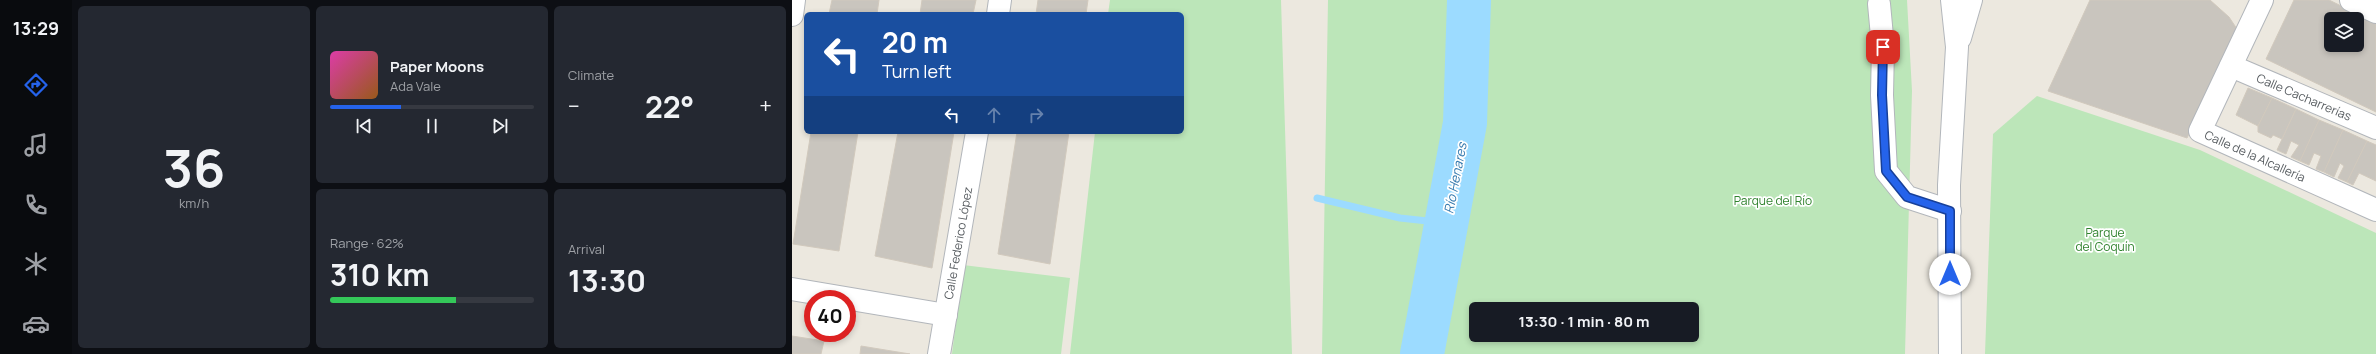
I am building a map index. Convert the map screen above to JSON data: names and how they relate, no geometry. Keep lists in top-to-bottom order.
{
  "streets": {
    "street": ["Calle Cacharrerías", "Calle de la Alcallería", "Calle Federico López"]
  },
  "crossings": [
    ["Calle Cacharrerías", "Calle de la Alcallería"]
  ],
  "water": ["Río Henares"],
  "parks": ["Parque del Río", "Parque del Coquín"],
  "page": {
    "tabs": "13:29",
    "tile": [
      ["36", "km/h"],
      "Climate",
      ["Range · 62%", "310 km"],
      ["Arrival", "13:30"]
    ],
    "turn": ["20 m", "Turn left"],
    "song": ["Paper Moons", "Ada Vale"],
    "heat": ["−", "22°", "+"],
    "limit": "40",
    "trip": "13:30 · 1 min · 80 m"
  }
}
